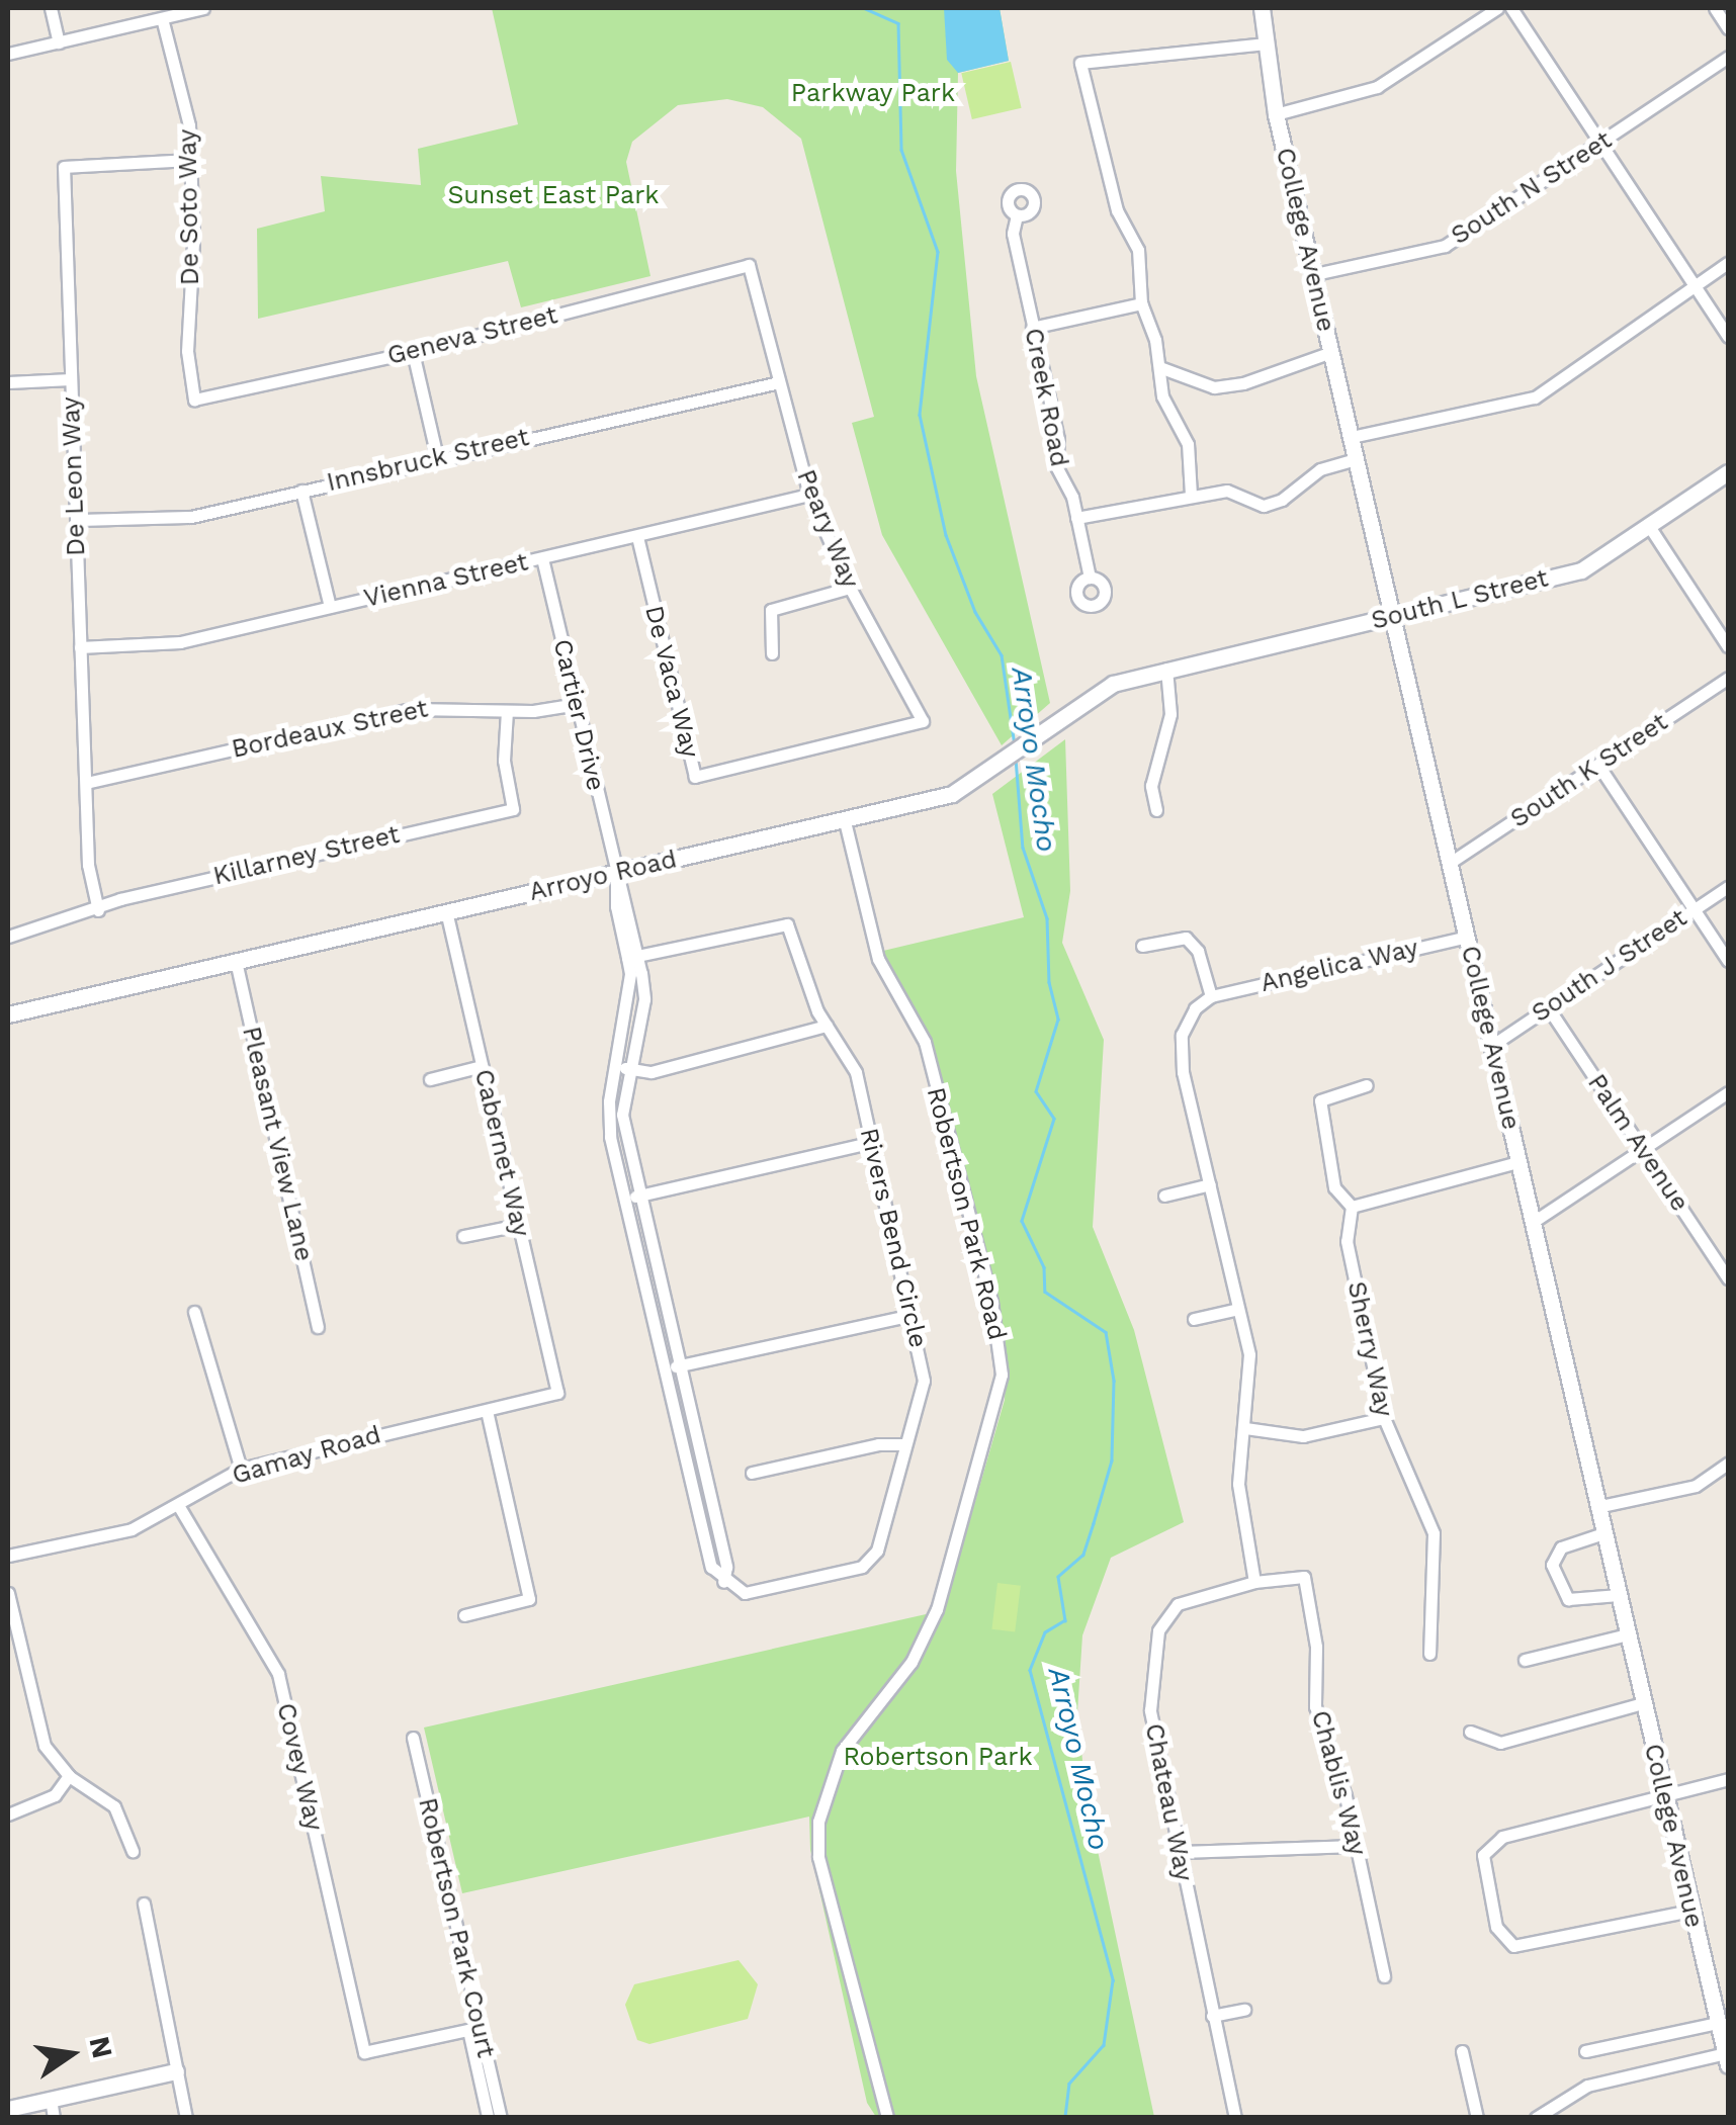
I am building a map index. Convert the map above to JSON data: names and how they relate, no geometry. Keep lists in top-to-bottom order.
{
  "streets": {
    "street": [
      "South N Street",
      "De Soto Way",
      "College Avenue",
      "Geneva Street",
      "Creek Road",
      "Innsbruck Street",
      "De Leon Way",
      "Peary Way",
      "Vienna Street",
      "South L Street",
      "De Vaca Way",
      "Cartier Drive",
      "Bordeaux Street",
      "South K Street",
      "Killarney Street",
      "Arroyo Road",
      "Angelica Way",
      "South J Street",
      "Palm Avenue",
      "Pleasant View Lane",
      "Cabernet Way",
      "Robertson Park Road",
      "Rivers Bend Circle",
      "Sherry Way",
      "Gamay Road",
      "Covey Way",
      "Chablis Way",
      "Chateau Way",
      "Robertson Park Court"
    ]
  },
  "crossings": [
    ["South N Street", "College Avenue"],
    ["De Soto Way", "Geneva Street"],
    ["De Soto Way", "De Leon Way"],
    ["College Avenue", "South L Street"],
    ["College Avenue", "South K Street"],
    ["College Avenue", "Angelica Way"],
    ["College Avenue", "South J Street"],
    ["Geneva Street", "Peary Way"],
    ["Innsbruck Street", "De Leon Way"],
    ["Innsbruck Street", "Peary Way"],
    ["De Leon Way", "Vienna Street"],
    ["De Leon Way", "Bordeaux Street"],
    ["De Leon Way", "Killarney Street"],
    ["Peary Way", "Vienna Street"],
    ["Peary Way", "De Vaca Way"],
    ["Vienna Street", "De Vaca Way"],
    ["Vienna Street", "Cartier Drive"],
    ["South L Street", "Arroyo Road"],
    ["Cartier Drive", "Bordeaux Street"],
    ["Cartier Drive", "Arroyo Road"],
    ["Bordeaux Street", "Killarney Street"],
    ["Arroyo Road", "Pleasant View Lane"],
    ["Arroyo Road", "Cabernet Way"],
    ["Arroyo Road", "Robertson Park Road"],
    ["South J Street", "Palm Avenue"],
    ["Cabernet Way", "Gamay Road"],
    ["Gamay Road", "Covey Way"],
    ["Chablis Way", "Chateau Way"]
  ],
  "water": ["Arroyo Mocho"],
  "parks": ["Parkway Park", "Sunset East Park", "Robertson Park"],
  "north": "right"
}
